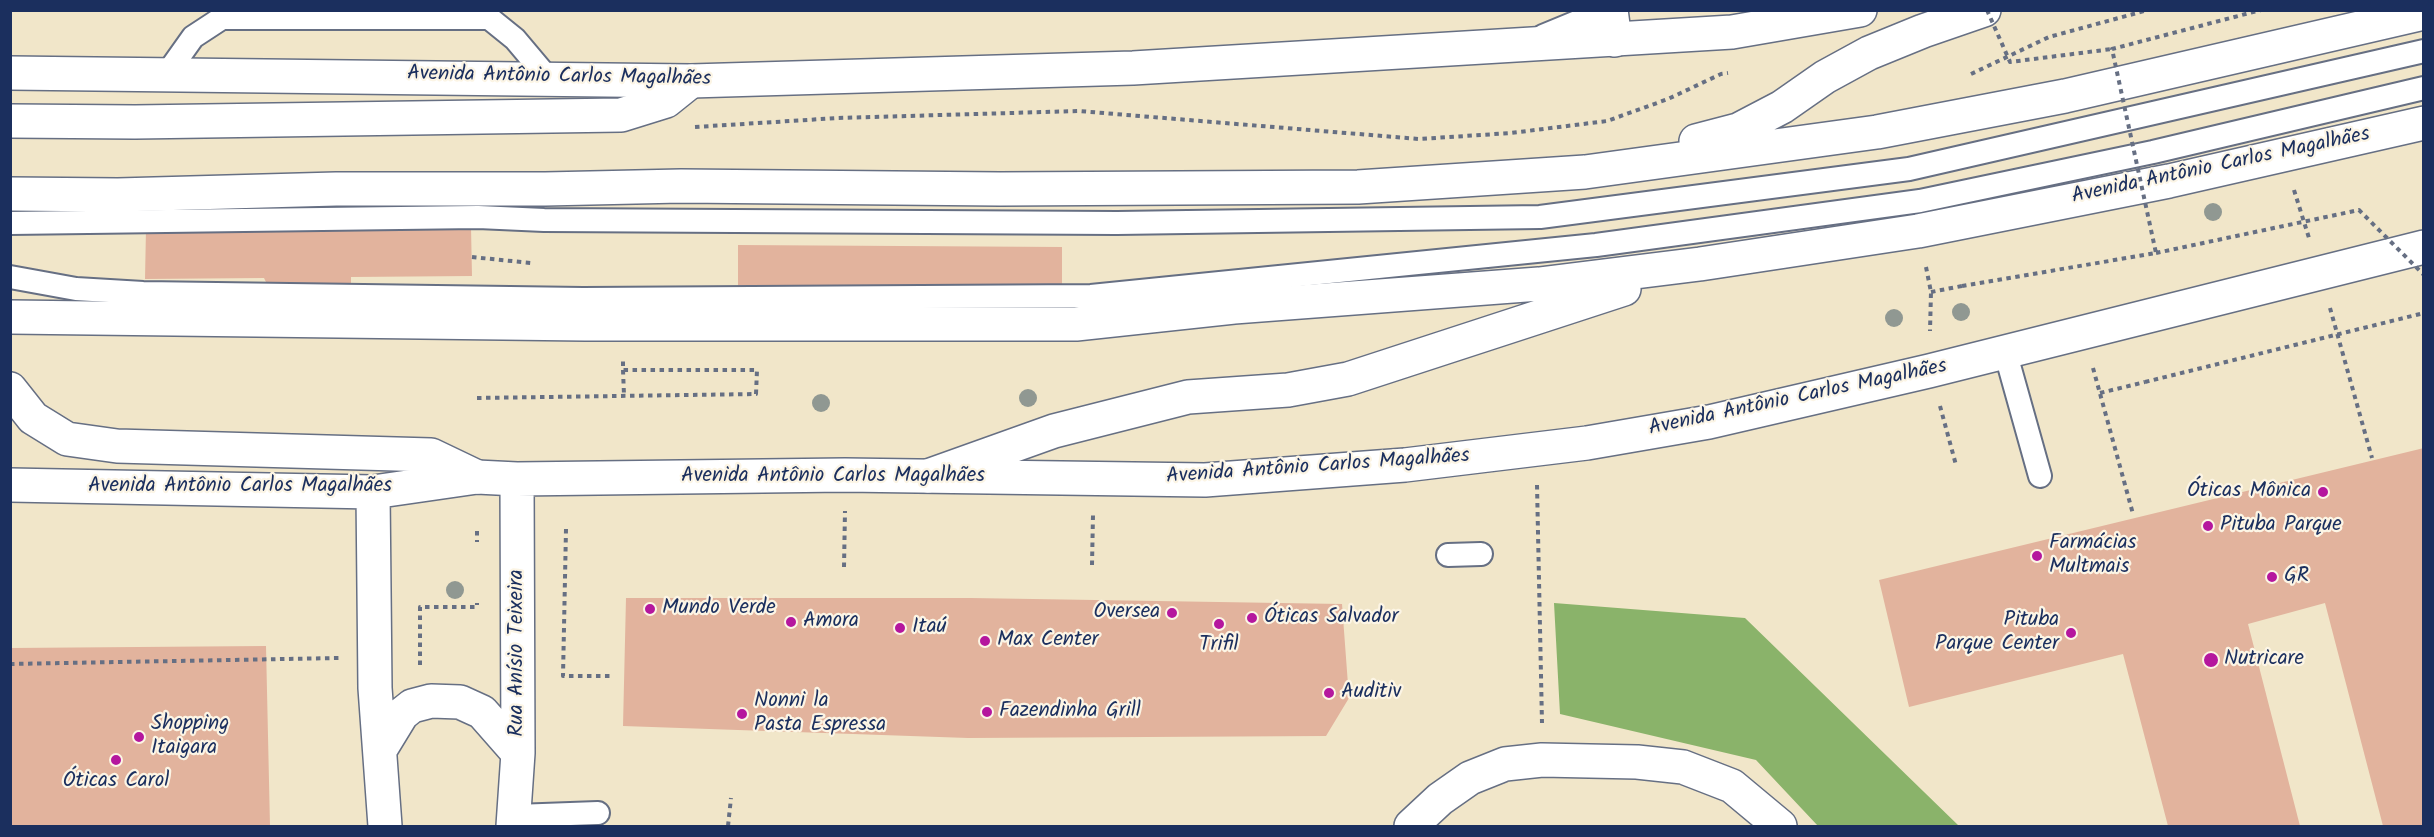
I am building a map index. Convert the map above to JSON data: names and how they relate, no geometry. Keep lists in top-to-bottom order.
{
  "streets": {
    "main road": ["Avenida Antônio Carlos Magalhães", "Rua Anísio Teixeira"]
  },
  "crossings": [
    ["Avenida Antônio Carlos Magalhães", "Rua Anísio Teixeira"]
  ],
  "places": [
    "Óticas Mônica",
    "Pituba Parque",
    "Farmácias Multmais",
    "GR",
    "Mundo Verde",
    "Oversea",
    "Óticas Salvador",
    "Amora",
    "Trifil",
    "Itaú",
    "Pituba Parque Center",
    "Max Center",
    "Nutricare",
    "Auditiv",
    "Fazendinha Grill",
    "Nonni la Pasta Espressa",
    "Shopping Itaigara",
    "Óticas Carol"
  ]
}
